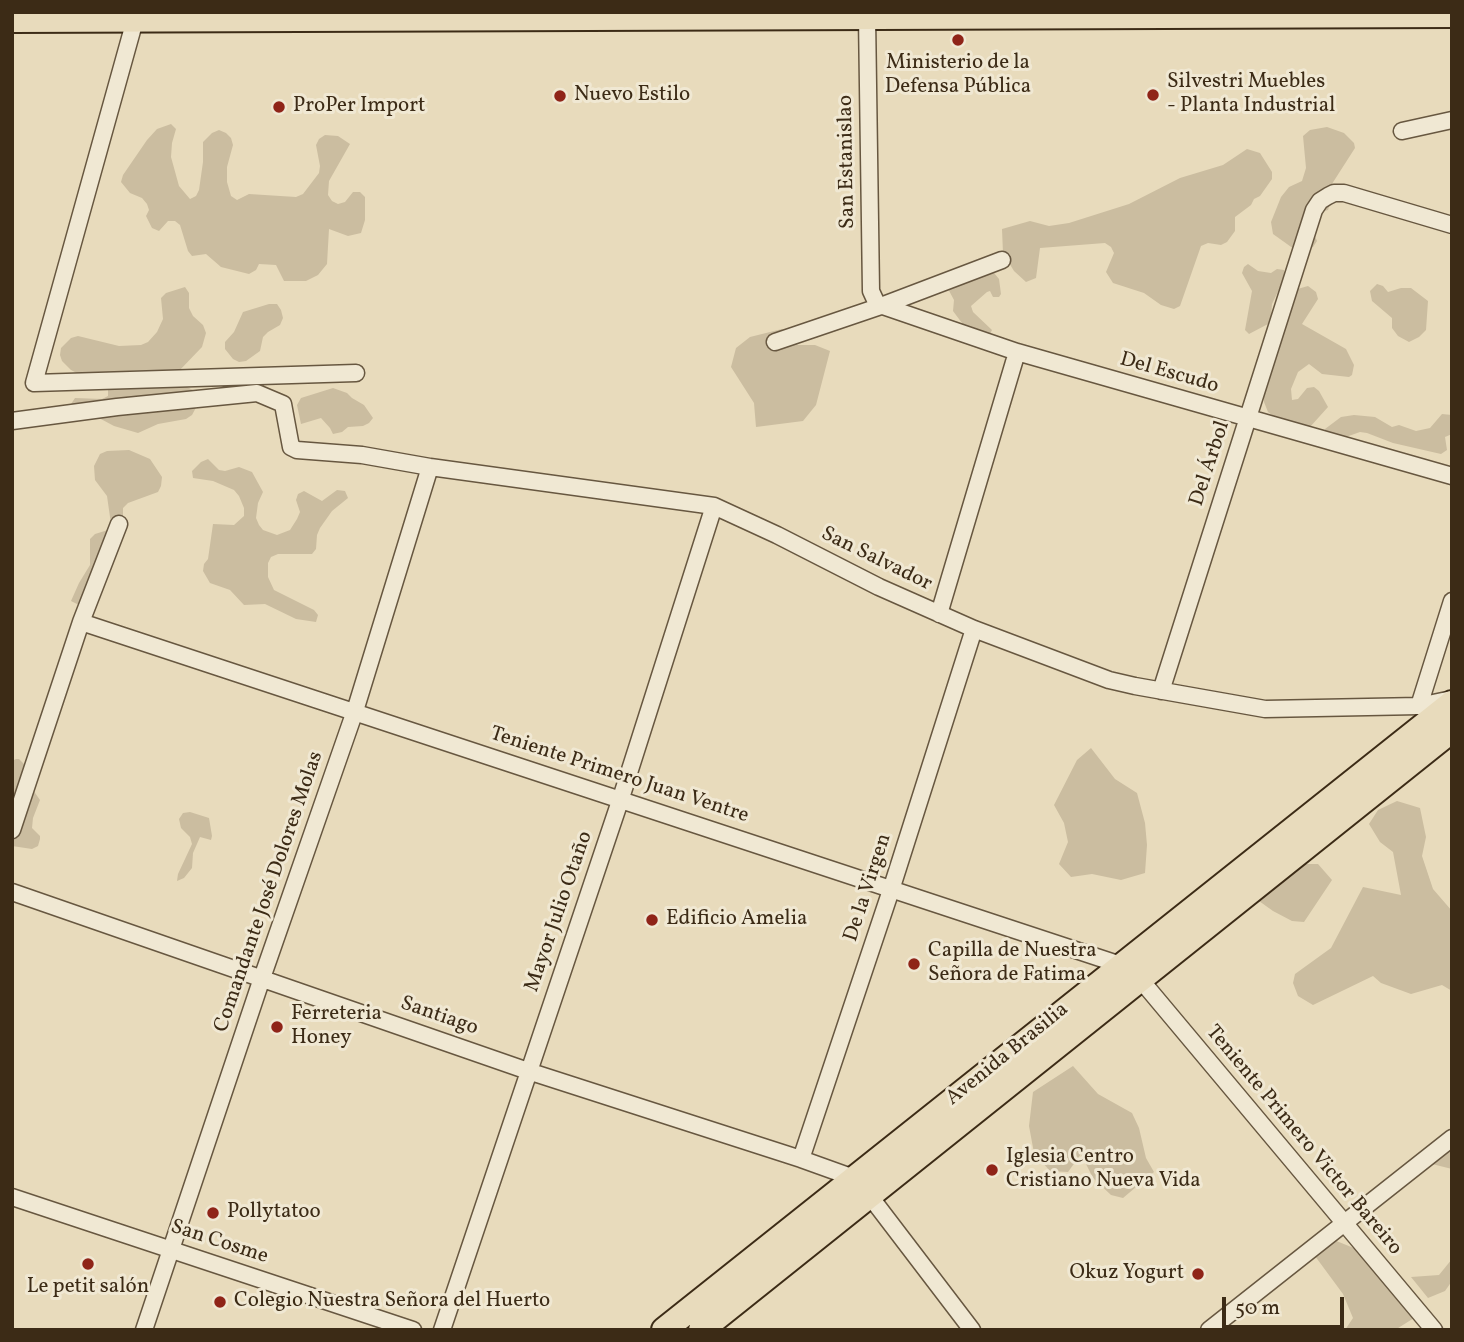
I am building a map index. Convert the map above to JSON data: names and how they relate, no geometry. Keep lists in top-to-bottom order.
{
  "streets": {
    "main road": ["Avenida Brasilia"],
    "street": [
      "San Estanislao",
      "Del Escudo",
      "Del Árbol",
      "San Salvador",
      "Teniente Primero Juan Ventre",
      "De la Virgen",
      "Comandante José Dolores Molas",
      "Mayor Julio Otaño",
      "Santiago",
      "Teniente Primero Victor Bareiro",
      "San Cosme"
    ]
  },
  "crossings": [
    ["San Estanislao", "Del Escudo"],
    ["Del Escudo", "Del Árbol"],
    ["Del Árbol", "San Salvador"],
    ["San Salvador", "De la Virgen"],
    ["San Salvador", "Comandante José Dolores Molas"],
    ["San Salvador", "Mayor Julio Otaño"],
    ["San Salvador", "Avenida Brasilia"],
    ["Teniente Primero Juan Ventre", "De la Virgen"],
    ["Teniente Primero Juan Ventre", "Comandante José Dolores Molas"],
    ["Teniente Primero Juan Ventre", "Mayor Julio Otaño"],
    ["Teniente Primero Juan Ventre", "Avenida Brasilia"],
    ["Teniente Primero Juan Ventre", "Teniente Primero Victor Bareiro"],
    ["De la Virgen", "Santiago"],
    ["Comandante José Dolores Molas", "Santiago"],
    ["Comandante José Dolores Molas", "San Cosme"],
    ["Mayor Julio Otaño", "Santiago"],
    ["Santiago", "Avenida Brasilia"],
    ["Avenida Brasilia", "Teniente Primero Victor Bareiro"]
  ],
  "places": [
    "Ministerio de la Defensa Pública",
    "Silvestri Muebles - Planta Industrial",
    "Nuevo Estilo",
    "ProPer Import",
    "Edificio Amelia",
    "Capilla de Nuestra Señora de Fatima",
    "Ferreteria Honey",
    "Iglesia Centro Cristiano Nueva Vida",
    "Pollytatoo",
    "Le petit salón",
    "Okuz Yogurt",
    "Colegio Nuestra Señora del Huerto"
  ],
  "scale_bar": "50 m"
}
